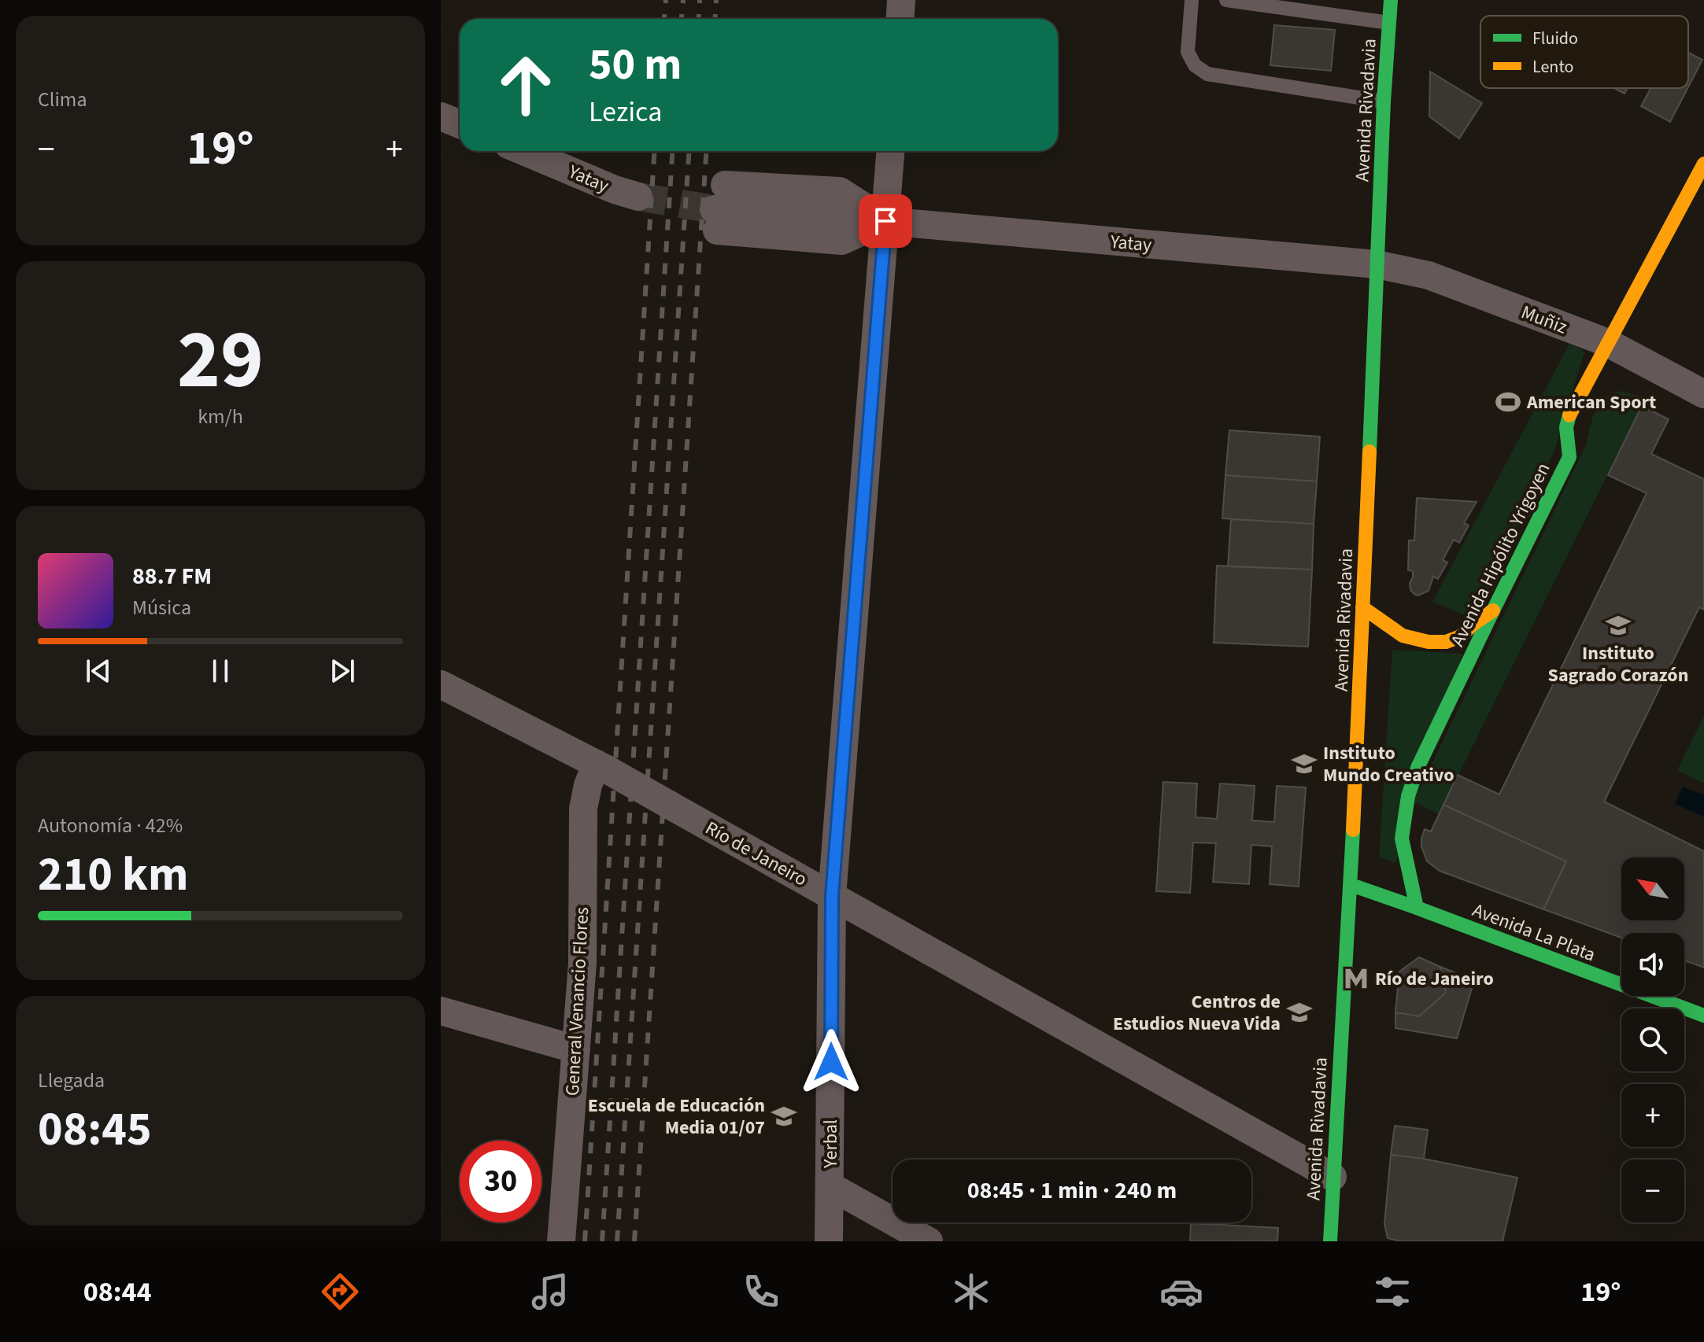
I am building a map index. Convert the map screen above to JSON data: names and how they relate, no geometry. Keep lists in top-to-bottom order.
{
  "streets": {
    "main road": ["Avenida Rivadavia", "Avenida Hipólito Yrigoyen", "Avenida La Plata"],
    "street": [
      "Yatay",
      "Muñiz",
      "Río de Janeiro",
      "General Venancio Flores",
      "Yerbal"
    ]
  },
  "crossings": [
    ["Avenida Rivadavia", "Yatay"],
    ["Avenida Rivadavia", "Muñiz"],
    ["Avenida Rivadavia", "Río de Janeiro"],
    ["Avenida Rivadavia", "Avenida La Plata"],
    ["Yatay", "Muñiz"],
    ["Yatay", "Yerbal"],
    ["Muñiz", "Avenida Hipólito Yrigoyen"],
    ["Avenida Hipólito Yrigoyen", "Avenida La Plata"],
    ["Río de Janeiro", "General Venancio Flores"],
    ["Río de Janeiro", "Yerbal"]
  ],
  "places": {
    "sports": ["American Sport"],
    "school or university": [
      "Instituto Sagrado Corazón",
      "Instituto Mundo Creativo",
      "Centros de Estudios Nueva Vida",
      "Escuela de Educación Media 01/07"
    ],
    "metro station": ["Río de Janeiro"]
  },
  "legend": ["Fluido", "Lento"],
  "north": "top left",
  "page": {
    "tile": [
      "Clima",
      ["29", "km/h"],
      ["Autonomía · 42%", "210 km"],
      ["Llegada", "08:45"]
    ],
    "turn": ["50 m", "Lezica"],
    "heat": ["−", "19°", "+"],
    "song": ["88.7 FM", "Música"],
    "map_buttons": ["+", "−"],
    "limit": "30",
    "trip": "08:45 · 1 min · 240 m",
    "tabs": ["08:44", "19°"]
  }
}
